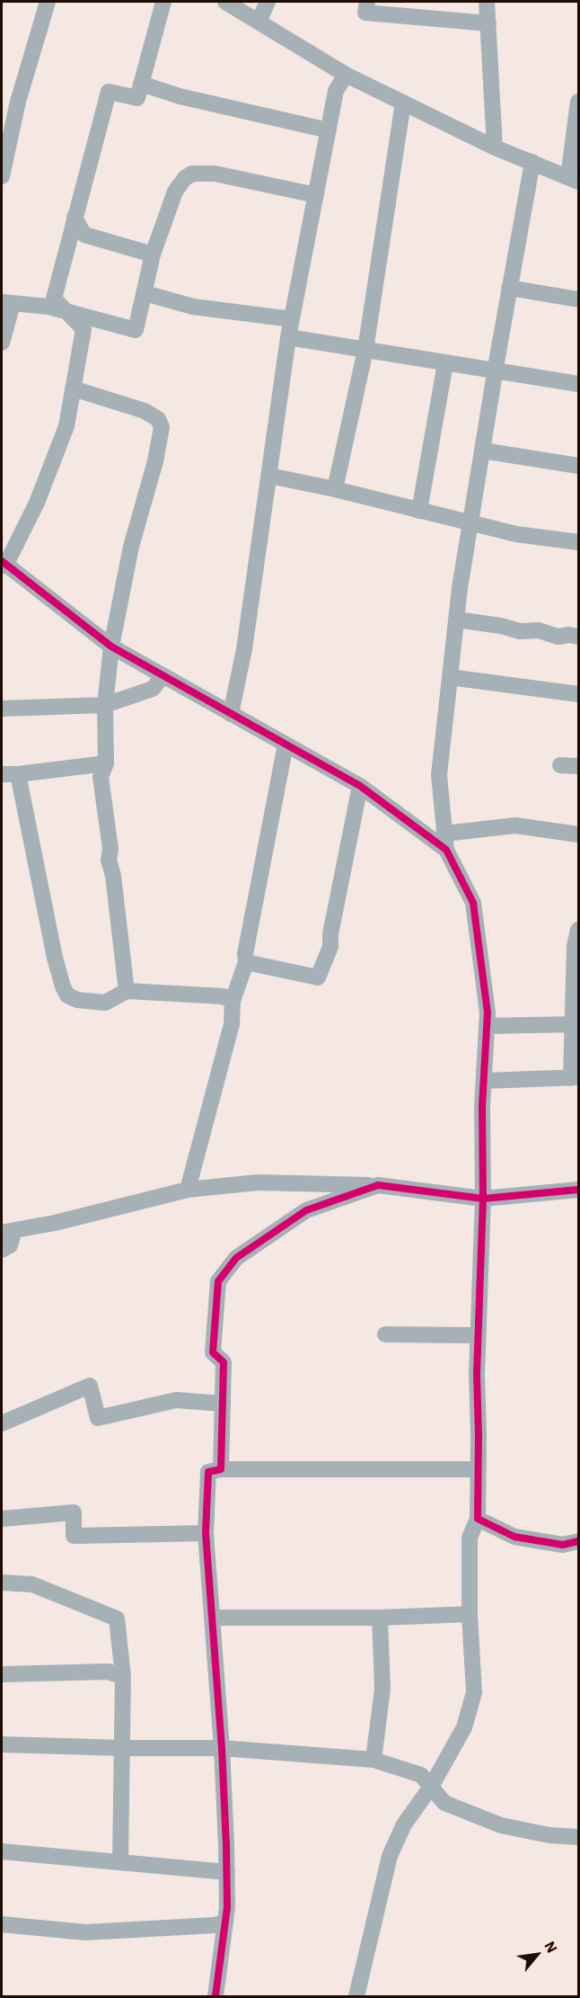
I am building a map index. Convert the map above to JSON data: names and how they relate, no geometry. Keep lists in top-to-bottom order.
{
  "north": "top right"
}
